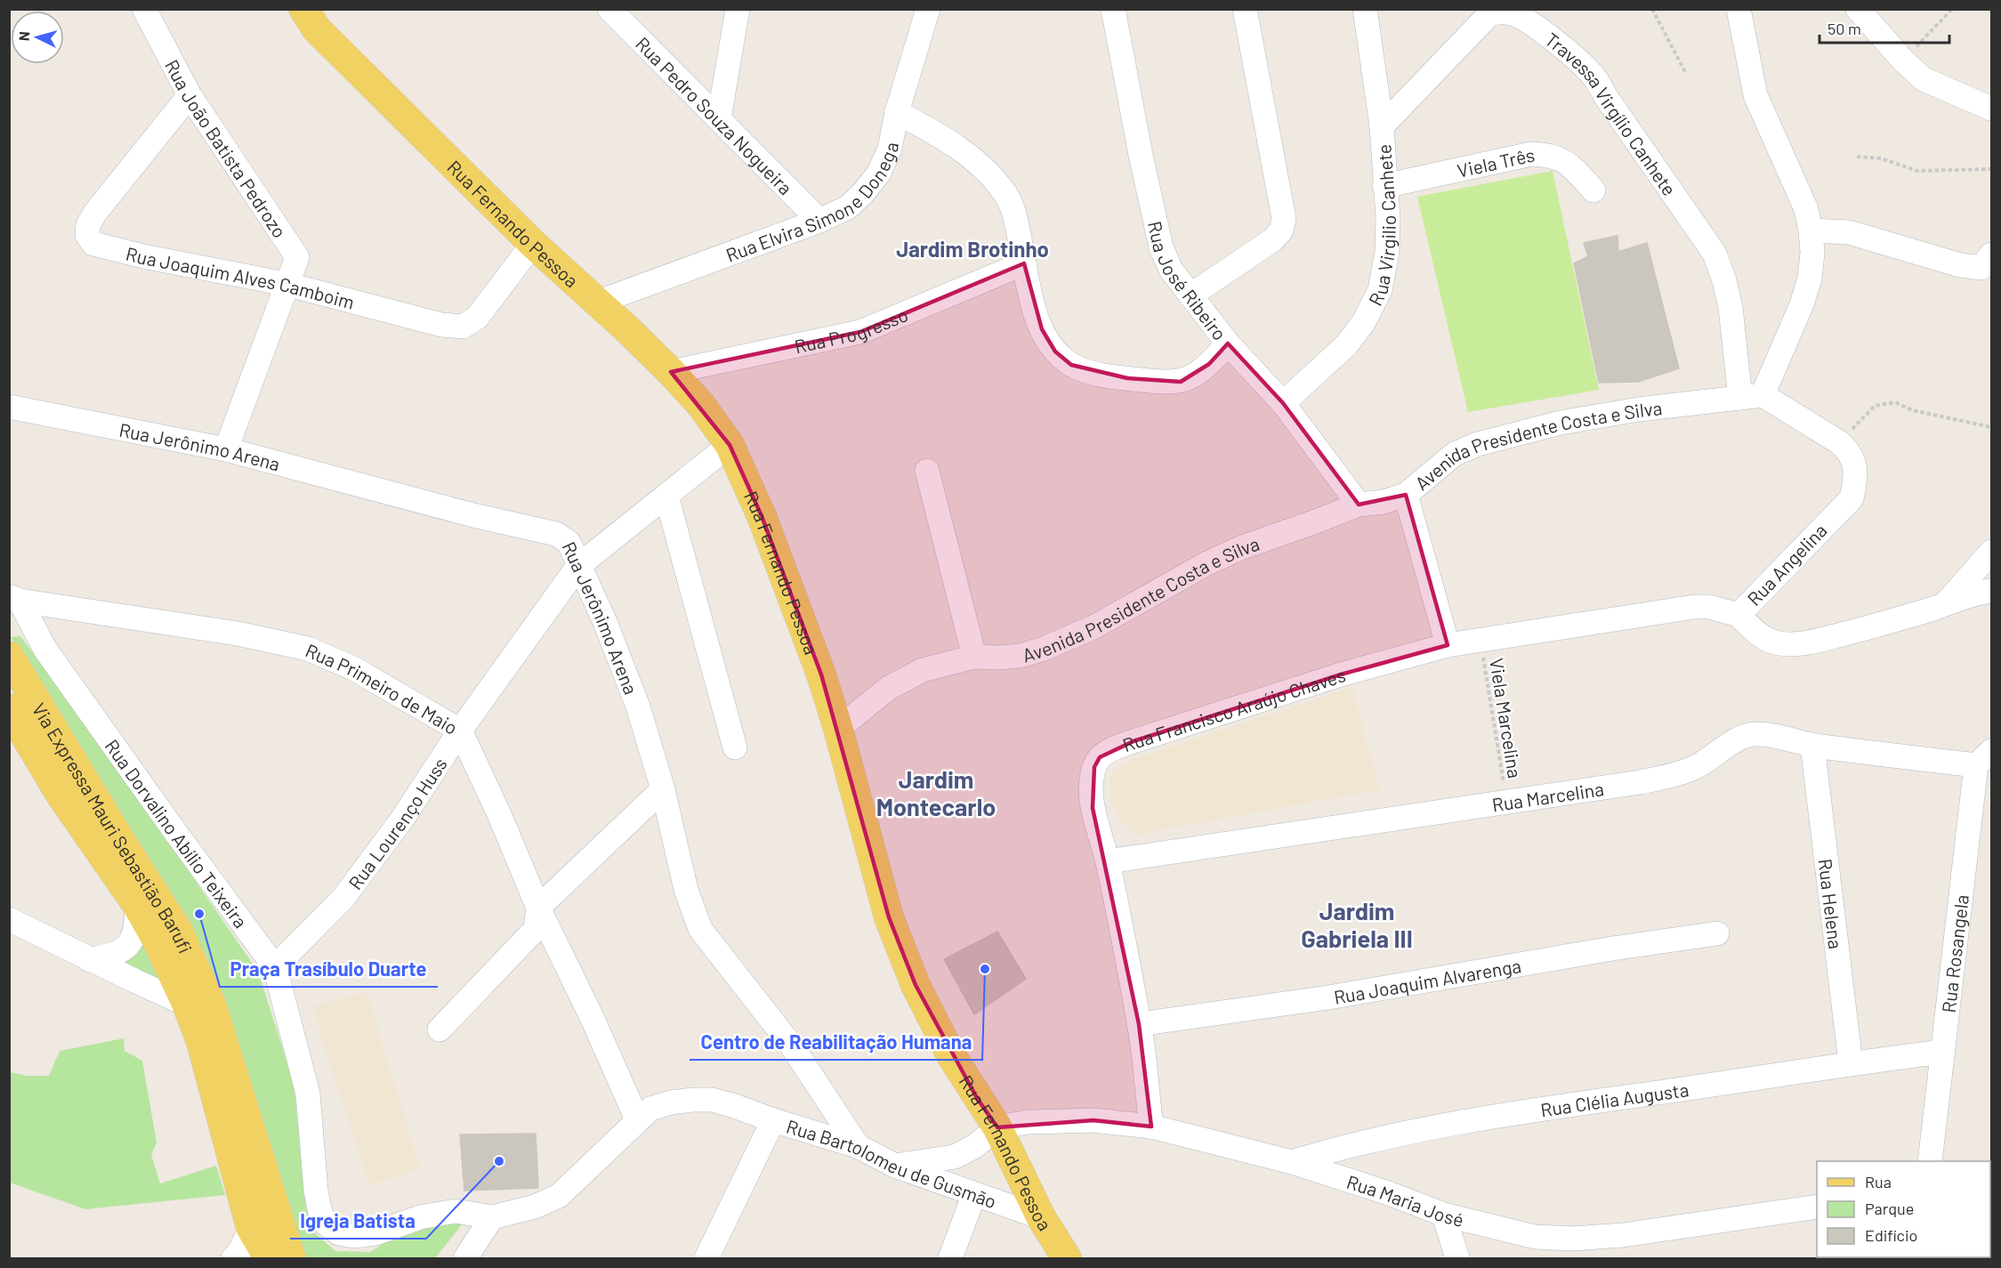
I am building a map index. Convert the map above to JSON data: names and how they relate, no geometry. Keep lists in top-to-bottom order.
{
  "streets": {
    "main road": ["Rua Fernando Pessoa", "Via Expressa Mauri Sebastião Barufi"],
    "street": [
      "Rua Pedro Souza Nogueira",
      "Travessa Virgílio Canhete",
      "Rua João Batista Pedrozo",
      "Viela Três",
      "Rua Elvira Simone Donega",
      "Rua Virgilio Canhete",
      "Rua Joaquim Alves Camboim",
      "Rua José Ribeiro",
      "Rua Progresso",
      "Rua Jerônimo Arena",
      "Avenida Presidente Costa e Silva",
      "Rua Angelina",
      "Rua Primeiro de Maio",
      "Rua Francisco Araújo Chaves",
      "Rua Marcelina",
      "Rua Lourenço Huss",
      "Rua Dorvalino Abílio Teixeira",
      "Rua Helena",
      "Rua Rosangela",
      "Rua Joaquim Alvarenga",
      "Rua Clélia Augusta",
      "Rua Bartolomeu de Gusmão",
      "Rua Maria José"
    ],
    "path": ["Viela Marcelina"]
  },
  "crossings": [
    ["Rua Pedro Souza Nogueira", "Rua Elvira Simone Donega"],
    ["Travessa Virgílio Canhete", "Rua Virgilio Canhete"],
    ["Travessa Virgílio Canhete", "Avenida Presidente Costa e Silva"],
    ["Travessa Virgílio Canhete", "Rua Angelina"],
    ["Rua João Batista Pedrozo", "Rua Joaquim Alves Camboim"],
    ["Viela Três", "Rua Virgilio Canhete"],
    ["Rua Elvira Simone Donega", "Rua Fernando Pessoa"],
    ["Rua Fernando Pessoa", "Rua Joaquim Alves Camboim"],
    ["Rua Fernando Pessoa", "Rua Progresso"],
    ["Rua Fernando Pessoa", "Avenida Presidente Costa e Silva"],
    ["Rua Fernando Pessoa", "Rua Lourenço Huss"],
    ["Rua Fernando Pessoa", "Rua Bartolomeu de Gusmão"],
    ["Rua Fernando Pessoa", "Rua Maria José"],
    ["Rua Virgilio Canhete", "Rua José Ribeiro"],
    ["Rua José Ribeiro", "Avenida Presidente Costa e Silva"],
    ["Rua Jerônimo Arena", "Rua Lourenço Huss"],
    ["Rua Jerônimo Arena", "Rua Bartolomeu de Gusmão"],
    ["Avenida Presidente Costa e Silva", "Rua Angelina"],
    ["Rua Angelina", "Rua Francisco Araújo Chaves"],
    ["Rua Primeiro de Maio", "Rua Lourenço Huss"],
    ["Rua Primeiro de Maio", "Rua Dorvalino Abílio Teixeira"],
    ["Rua Primeiro de Maio", "Rua Bartolomeu de Gusmão"],
    ["Rua Francisco Araújo Chaves", "Viela Marcelina"],
    ["Rua Francisco Araújo Chaves", "Rua Marcelina"],
    ["Rua Francisco Araújo Chaves", "Rua Joaquim Alvarenga"],
    ["Rua Francisco Araújo Chaves", "Rua Maria José"],
    ["Viela Marcelina", "Rua Marcelina"],
    ["Rua Marcelina", "Rua Helena"],
    ["Rua Marcelina", "Rua Rosangela"],
    ["Rua Lourenço Huss", "Rua Dorvalino Abílio Teixeira"],
    ["Rua Dorvalino Abílio Teixeira", "Rua Bartolomeu de Gusmão"],
    ["Rua Helena", "Rua Clélia Augusta"],
    ["Rua Rosangela", "Rua Clélia Augusta"],
    ["Rua Clélia Augusta", "Rua Maria José"]
  ],
  "districts": ["Jardim Brotinho", "Jardim Montecarlo", "Jardim Gabriela III"],
  "places": ["Praça Trasíbulo Duarte", "Centro de Reabilitação Humana", "Igreja Batista"],
  "legend": ["Rua", "Parque", "Edifício"],
  "scale_bar": "50 m",
  "north": "left"
}
